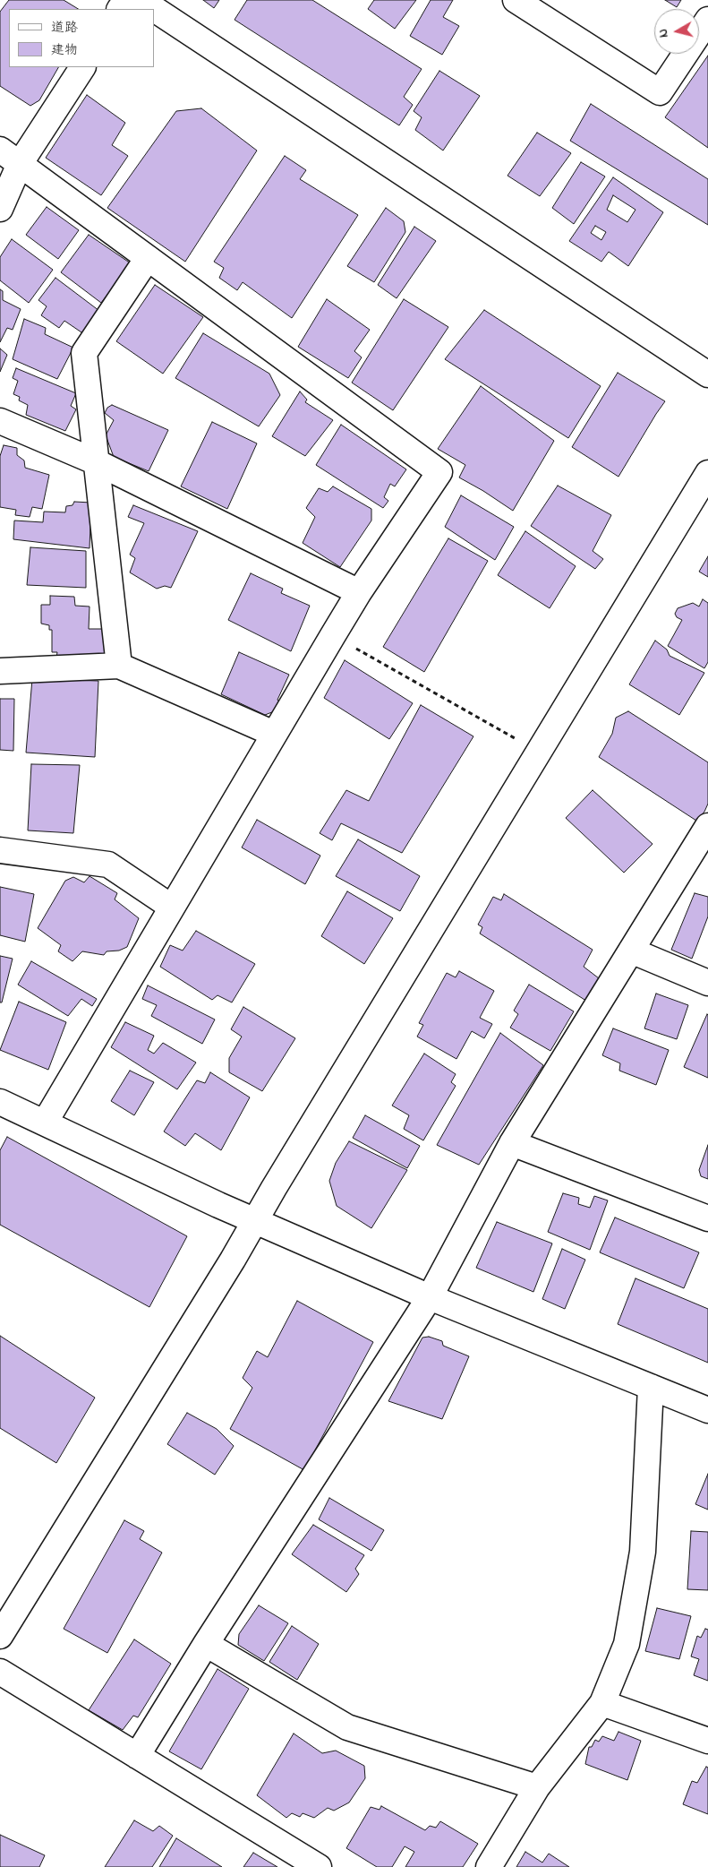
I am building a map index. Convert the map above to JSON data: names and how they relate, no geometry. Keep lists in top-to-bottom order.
{
  "legend": ["道路", "建物"],
  "north": "left"
}
